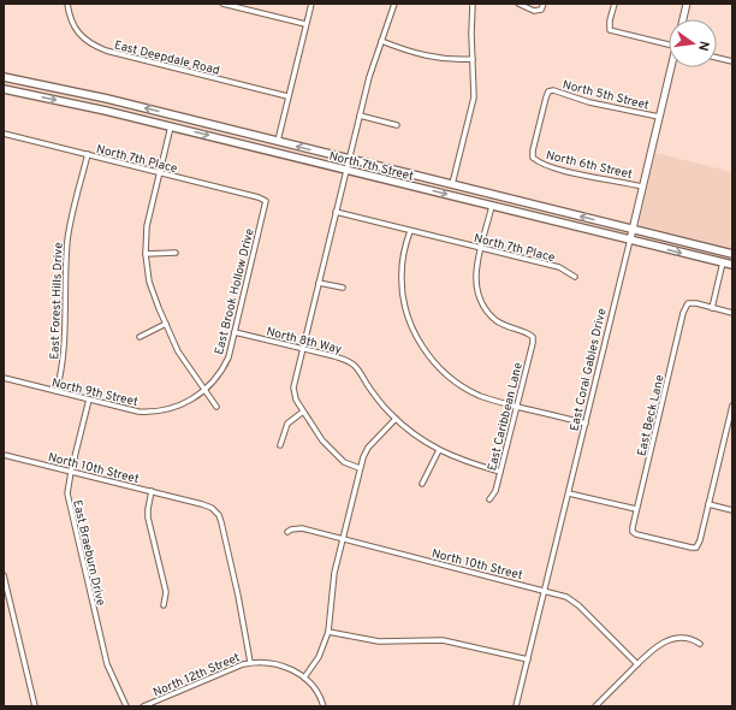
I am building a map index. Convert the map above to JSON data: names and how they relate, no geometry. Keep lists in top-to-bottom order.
{
  "streets": {
    "main road": ["North 7th Street"],
    "street": [
      "East Deepdale Road",
      "North 5th Street",
      "North 7th Place",
      "North 6th Street",
      "East Brook Hollow Drive",
      "East Forest Hills Drive",
      "North 8th Way",
      "East Coral Gables Drive",
      "North 9th Street",
      "East Beck Lane",
      "East Caribbean Lane",
      "North 10th Street",
      "East Braeburn Drive",
      "North 12th Street"
    ]
  },
  "crossings": [
    ["North 5th Street", "North 6th Street"],
    ["North 5th Street", "East Coral Gables Drive"],
    ["North 7th Place", "East Brook Hollow Drive"],
    ["North 7th Place", "East Forest Hills Drive"],
    ["North 7th Place", "East Caribbean Lane"],
    ["North 6th Street", "East Coral Gables Drive"],
    ["North 7th Street", "East Coral Gables Drive"],
    ["East Brook Hollow Drive", "North 8th Way"],
    ["East Brook Hollow Drive", "North 9th Street"],
    ["East Forest Hills Drive", "North 9th Street"],
    ["North 8th Way", "East Caribbean Lane"],
    ["East Coral Gables Drive", "North 10th Street"],
    ["North 9th Street", "East Braeburn Drive"],
    ["North 10th Street", "East Braeburn Drive"],
    ["North 10th Street", "North 12th Street"]
  ],
  "north": "right"
}
